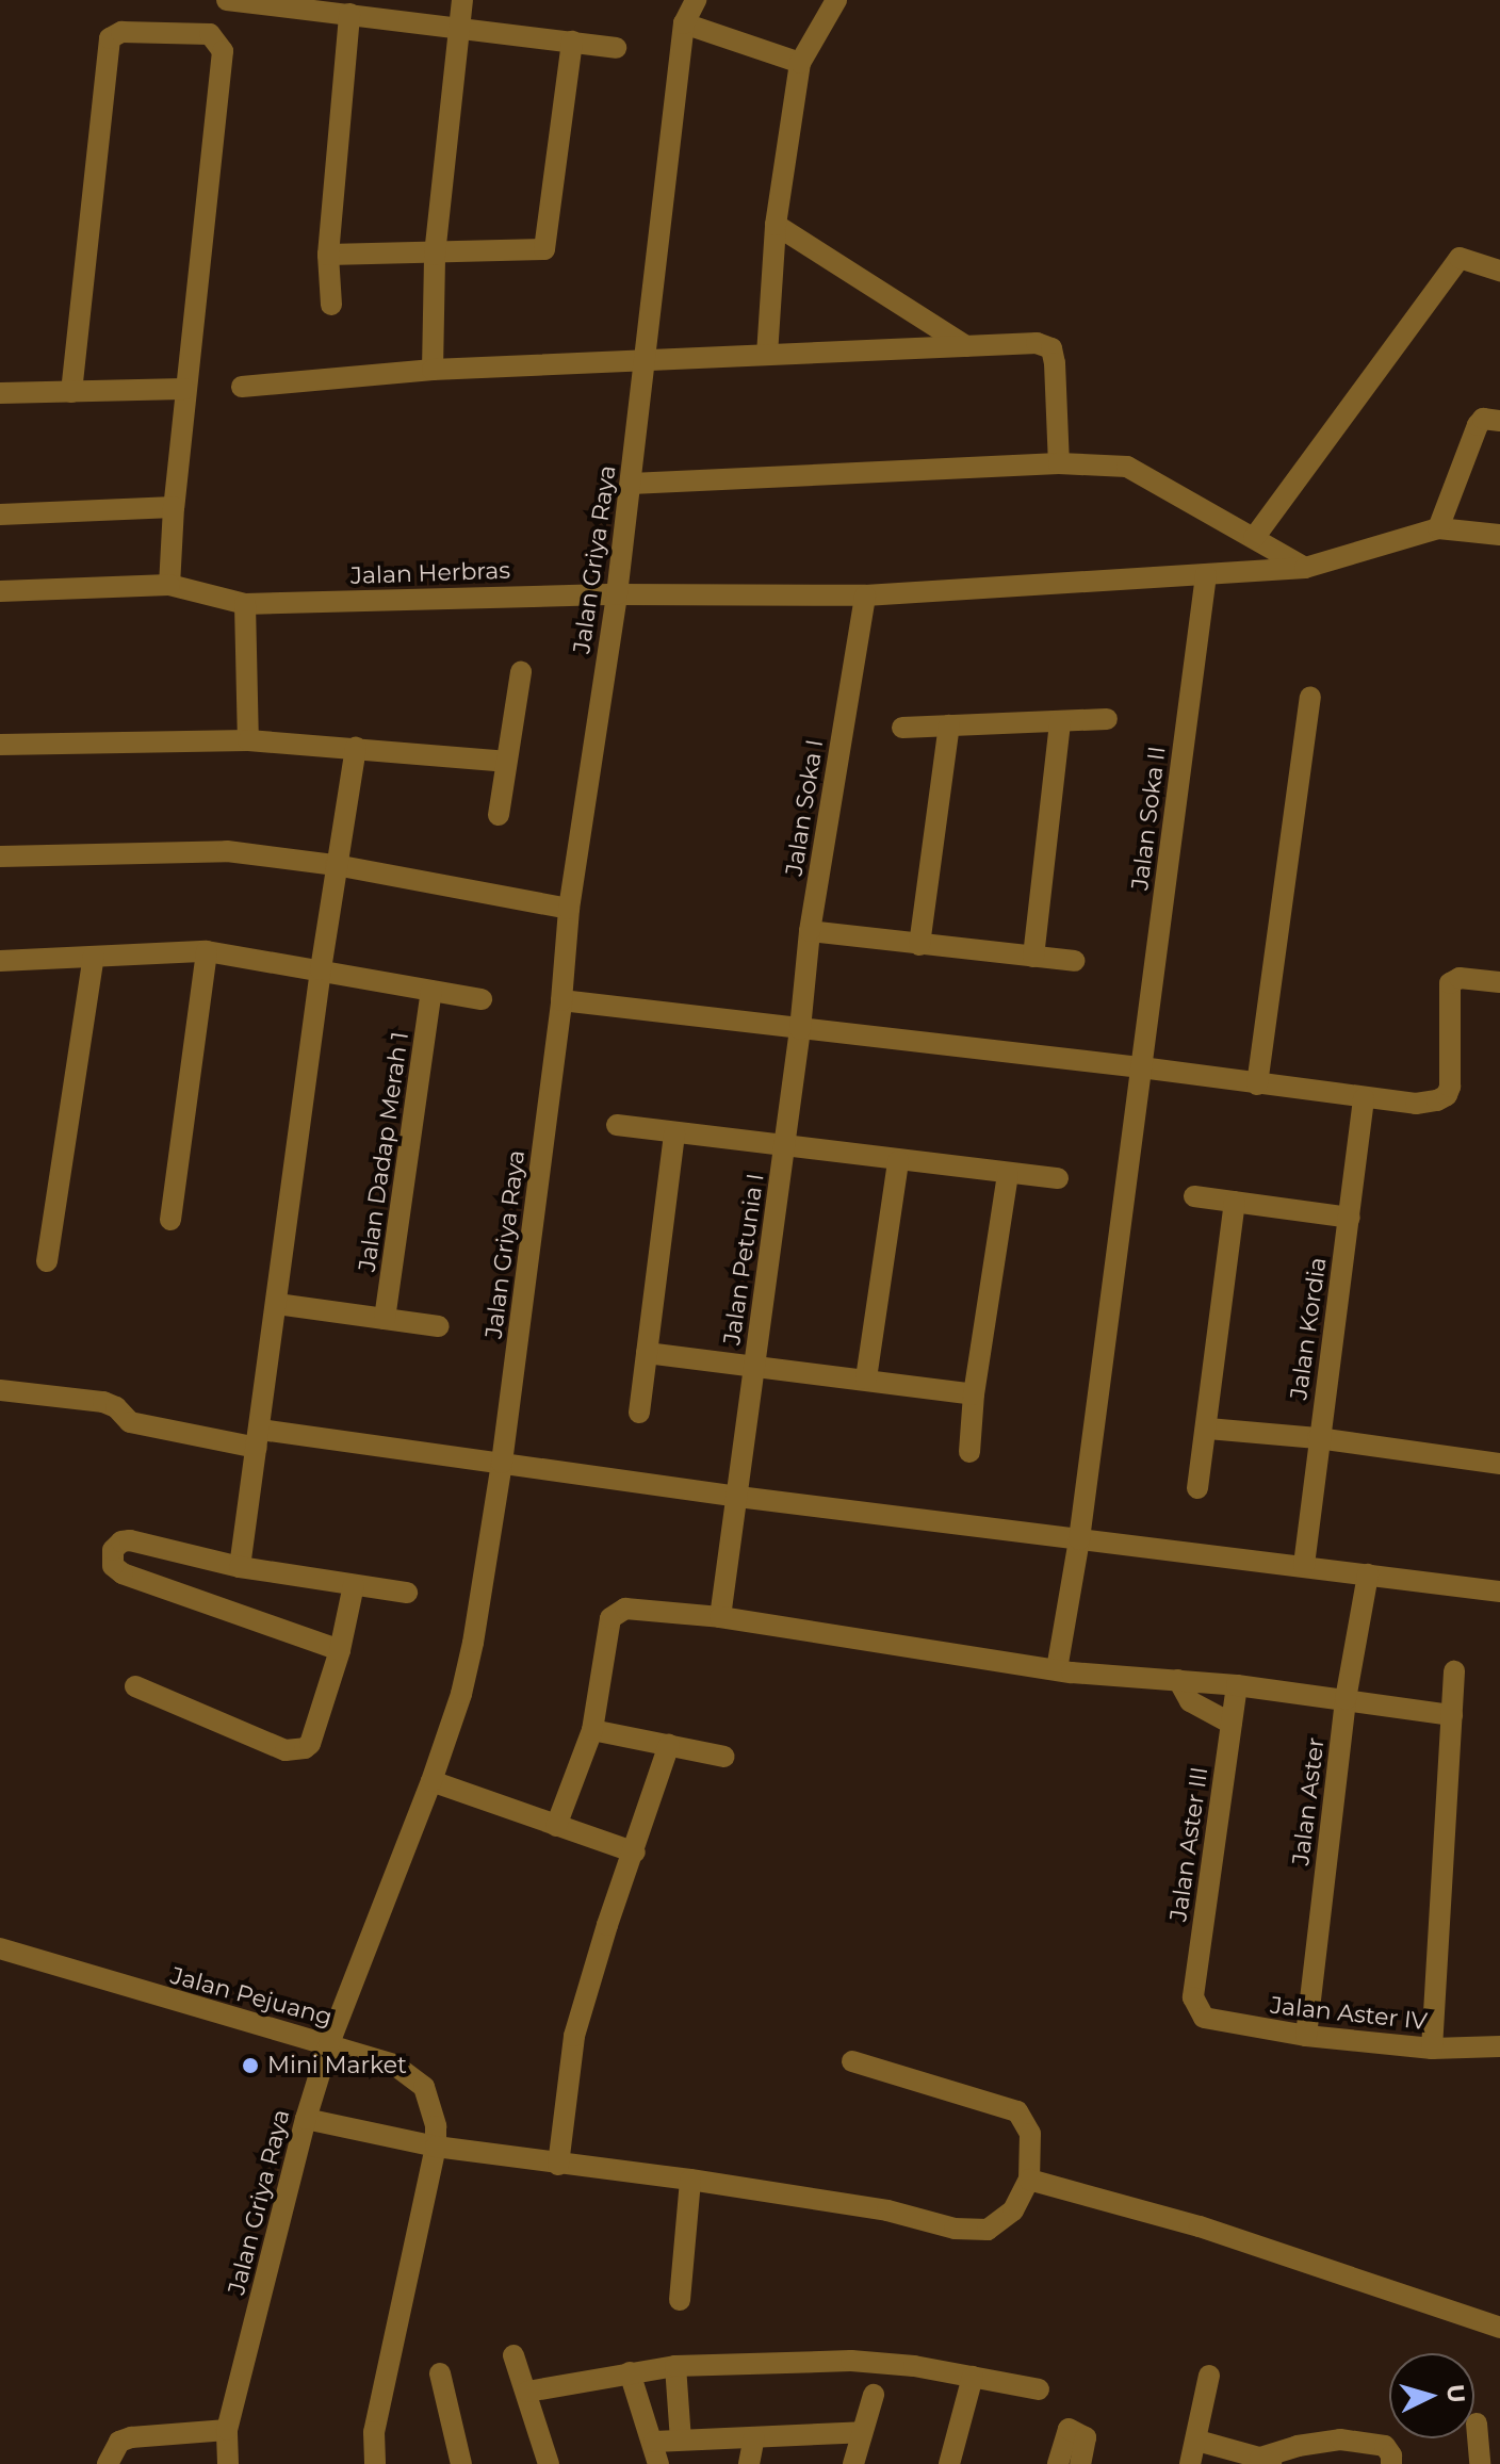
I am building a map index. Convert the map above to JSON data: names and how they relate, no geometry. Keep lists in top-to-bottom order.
{
  "streets": {
    "street": [
      "Jalan Griya Raya",
      "Jalan Herbras",
      "Jalan Soka I",
      "Jalan Soka II",
      "Jalan Dadap Merah 1",
      "Jalan Petunia I",
      "Jalan Kordia",
      "Jalan Aster",
      "Jalan Aster III",
      "Jalan Pejuang",
      "Jalan Aster IV"
    ]
  },
  "crossings": [
    ["Jalan Griya Raya", "Jalan Herbras"],
    ["Jalan Griya Raya", "Jalan Pejuang"],
    ["Jalan Herbras", "Jalan Soka I"],
    ["Jalan Herbras", "Jalan Soka II"],
    ["Jalan Soka I", "Jalan Petunia I"],
    ["Jalan Aster", "Jalan Aster IV"],
    ["Jalan Aster III", "Jalan Aster IV"]
  ],
  "places": ["Mini Market"],
  "north": "right"
}
